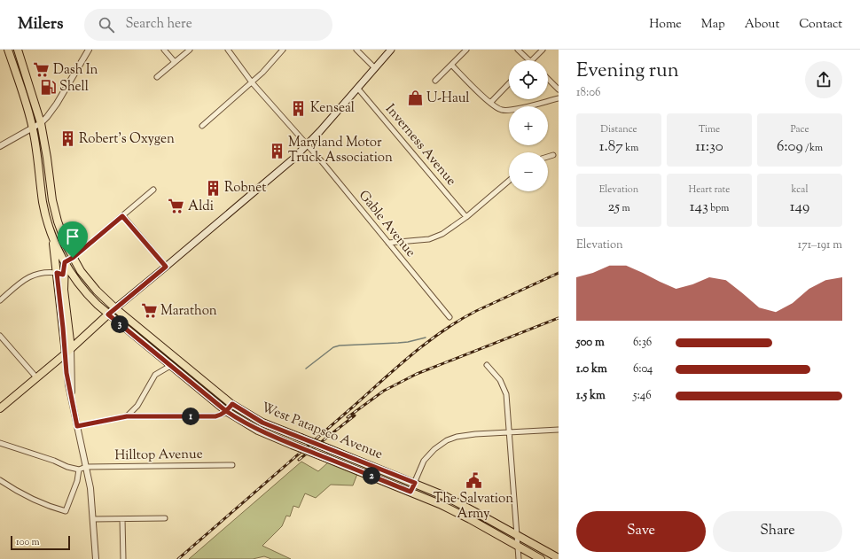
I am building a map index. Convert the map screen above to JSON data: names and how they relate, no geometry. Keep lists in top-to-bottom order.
{
  "streets": {
    "main road": ["West Patapsco Avenue"],
    "street": ["Inverness Avenue", "Gable Avenue", "Hilltop Avenue"]
  },
  "places": {
    "supermarket": ["Dash In", "Aldi", "Marathon"],
    "fuel station": ["Shell"],
    "shop": ["U-Haul"],
    "building": [
      "Kenseal",
      "Robert's Oxygen",
      "Maryland Motor Truck Association",
      "Robnet"
    ],
    "public building": ["The Salvation Army"]
  },
  "scale_bar": "100 m",
  "page": {
    "header": "Milers",
    "search": "Search here",
    "nav": [
      "Home",
      "Map",
      "About",
      "Contact"
    ],
    "heading": ["Evening run", "18:06"],
    "map_buttons": ["+", "−"],
    "stats": [
      ["Distance", "1.87 km"],
      ["Time", "11:30"],
      ["Pace", "6:09 /km"],
      ["Elevation", "25 m"],
      ["Heart rate", "143 bpm"],
      ["kcal", "149"]
    ],
    "chart": ["Elevation", "171–191 m"],
    "pins": ["3", "1", "2"],
    "list": [
      {
        "name": "500 m",
        "note": "6:36"
      },
      {
        "name": "1.0 km",
        "note": "6:04"
      },
      {
        "name": "1.5 km",
        "note": "5:46"
      }
    ],
    "buttons": ["Save", "Share"],
    "scale": "100 m"
  }
}
